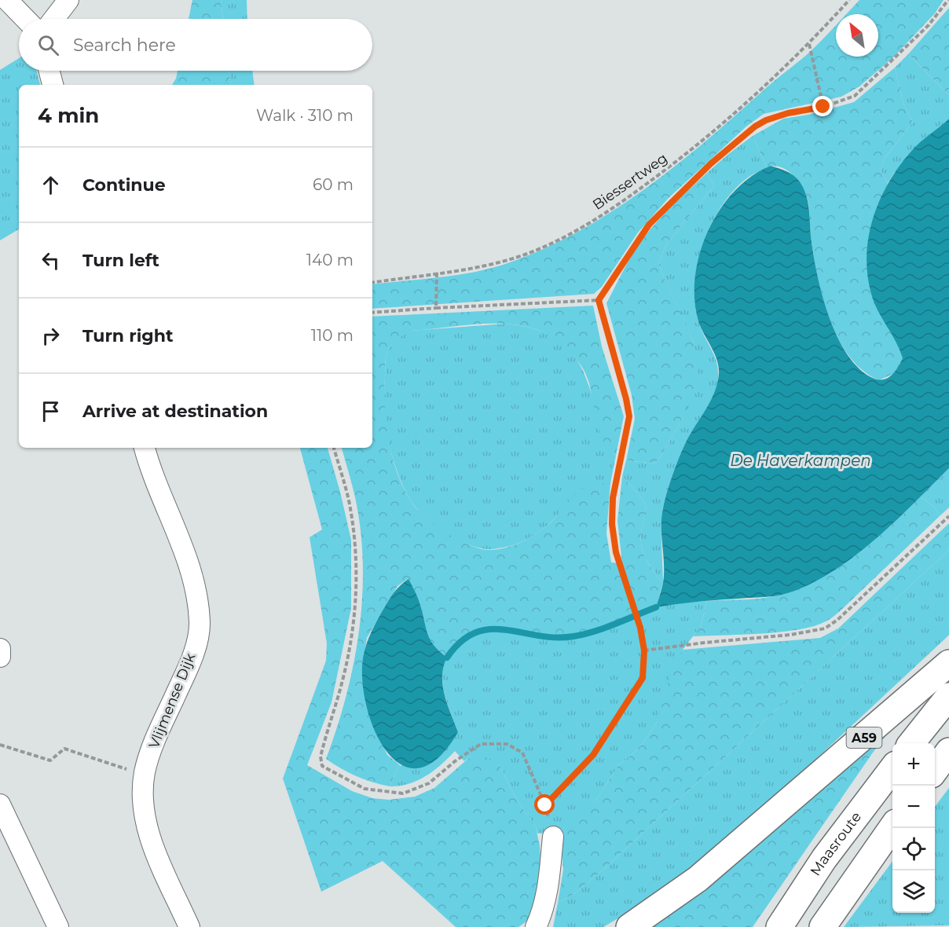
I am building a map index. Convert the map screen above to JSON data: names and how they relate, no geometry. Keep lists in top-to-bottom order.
{
  "streets": {
    "highway": ["A59", "Maasroute"],
    "street": ["Vlijmense Dijk"],
    "path": ["Biessertweg"]
  },
  "water": ["De Haverkampen"],
  "north": "top left",
  "page": {
    "search": "Search here",
    "heading": ["4 min", "Walk · 310 m"],
    "list": [
      ["Continue", "60 m"],
      ["Turn left", "140 m"],
      ["Turn right", "110 m"],
      "Arrive at destination"
    ],
    "map_buttons": ["+", "−"]
  }
}
